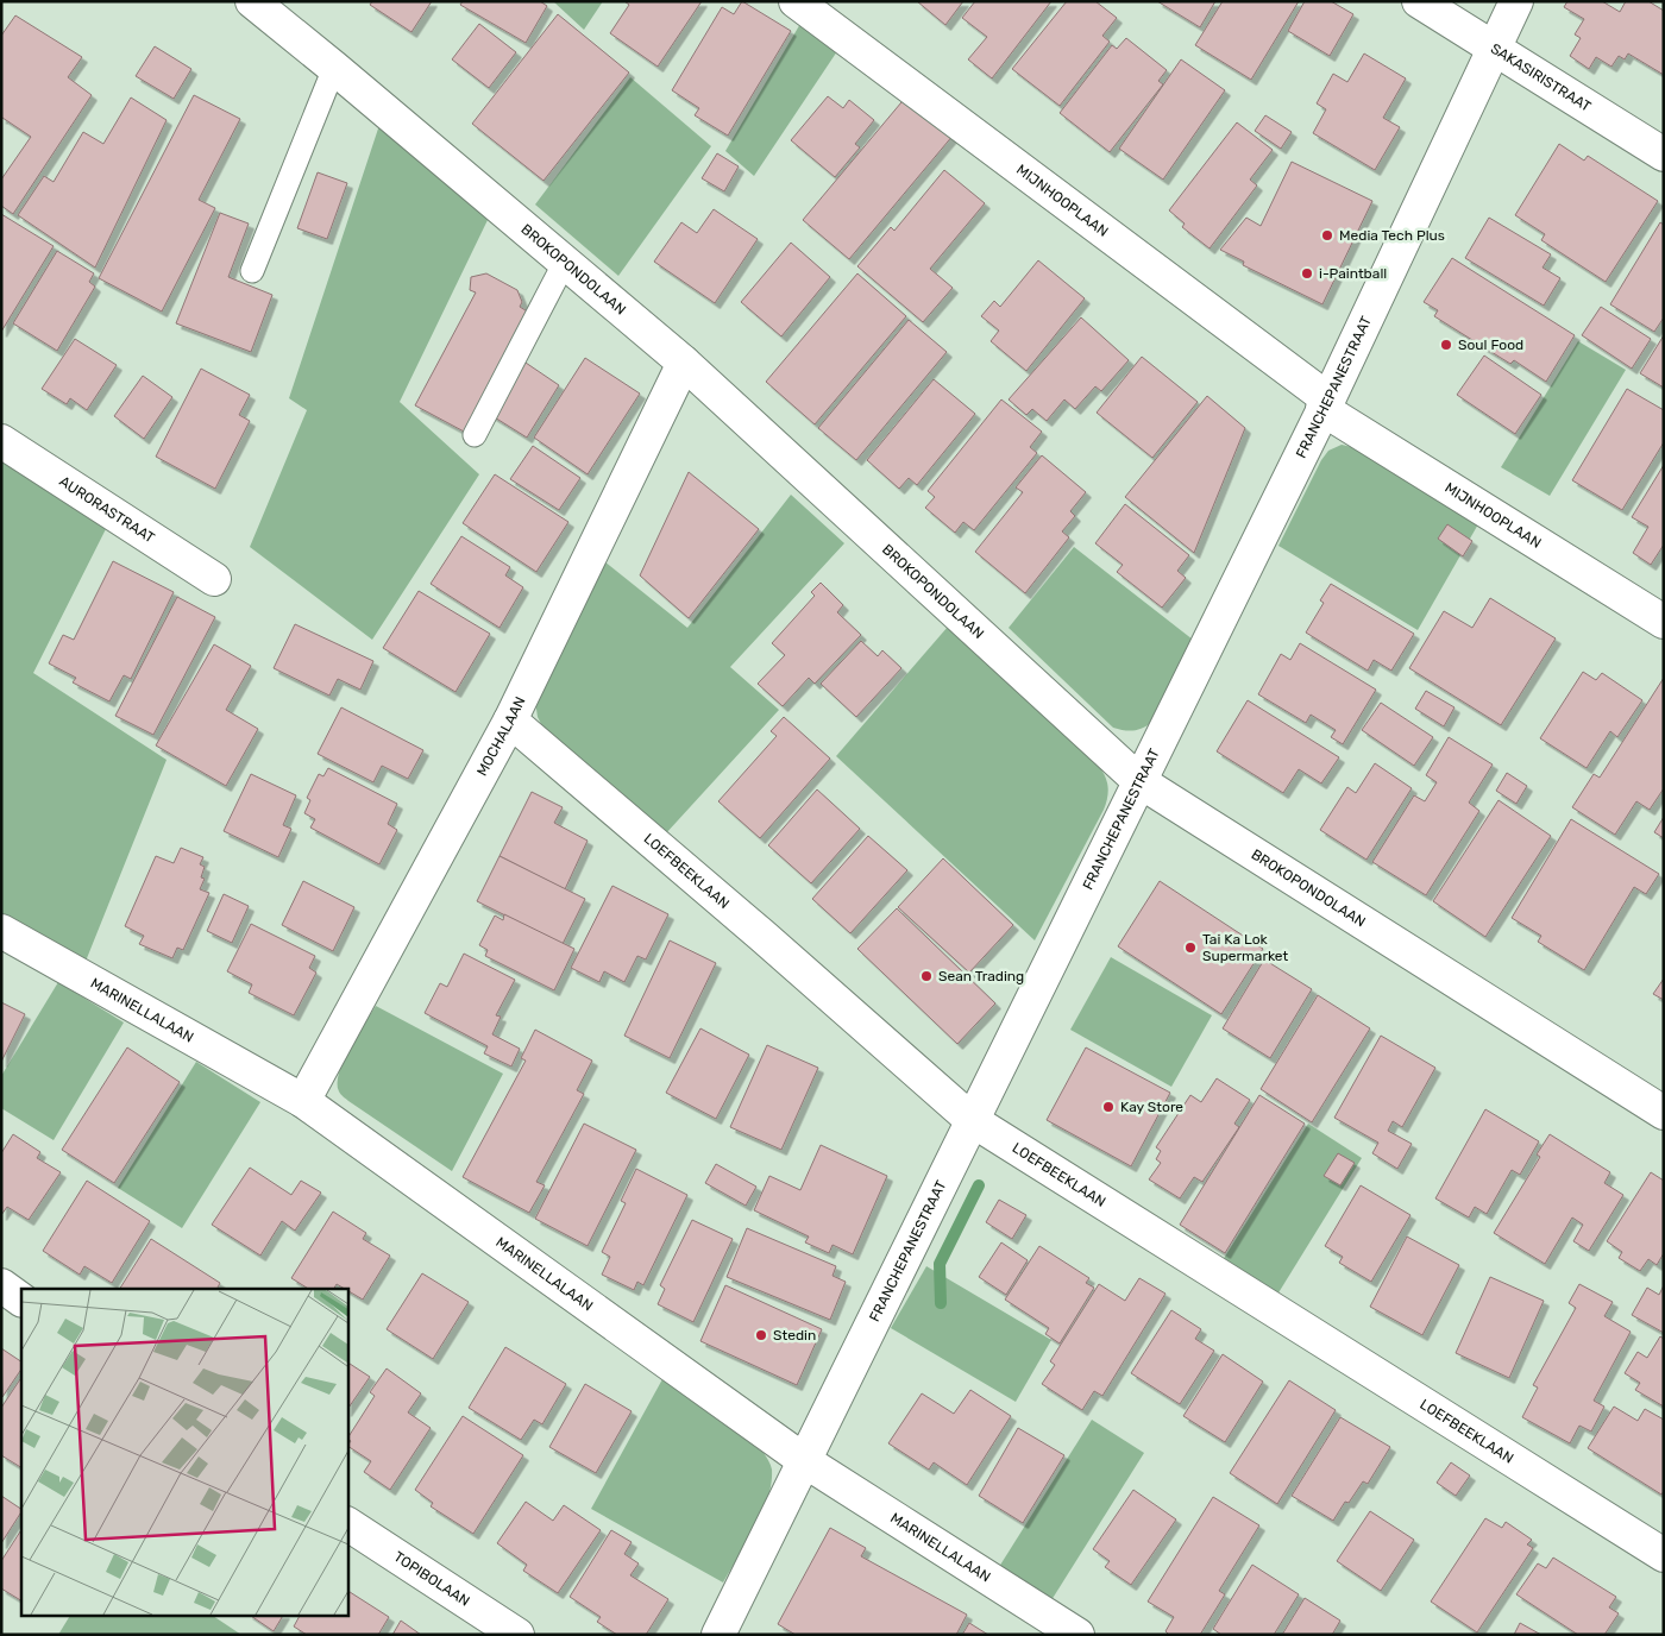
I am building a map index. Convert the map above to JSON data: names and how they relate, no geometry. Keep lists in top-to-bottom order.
{
  "streets": {
    "street": [
      "SAKASIRISTRAAT",
      "MIJNHOOPLAAN",
      "BROKOPONDOLAAN",
      "FRANCHEPANESTRAAT",
      "AURORASTRAAT",
      "MOCHALAAN",
      "LOEFBEEKLAAN",
      "MARINELLALAAN",
      "TOPIBOLAAN"
    ]
  },
  "crossings": [
    ["SAKASIRISTRAAT", "FRANCHEPANESTRAAT"],
    ["MIJNHOOPLAAN", "FRANCHEPANESTRAAT"],
    ["BROKOPONDOLAAN", "FRANCHEPANESTRAAT"],
    ["BROKOPONDOLAAN", "MOCHALAAN"],
    ["FRANCHEPANESTRAAT", "LOEFBEEKLAAN"],
    ["FRANCHEPANESTRAAT", "MARINELLALAAN"],
    ["MOCHALAAN", "LOEFBEEKLAAN"],
    ["MOCHALAAN", "MARINELLALAAN"]
  ],
  "places": [
    "Media Tech Plus",
    "i-Paintball",
    "Soul Food",
    "Tai Ka Lok Supermarket",
    "Sean Trading",
    "Kay Store",
    "Stedin"
  ]
}
